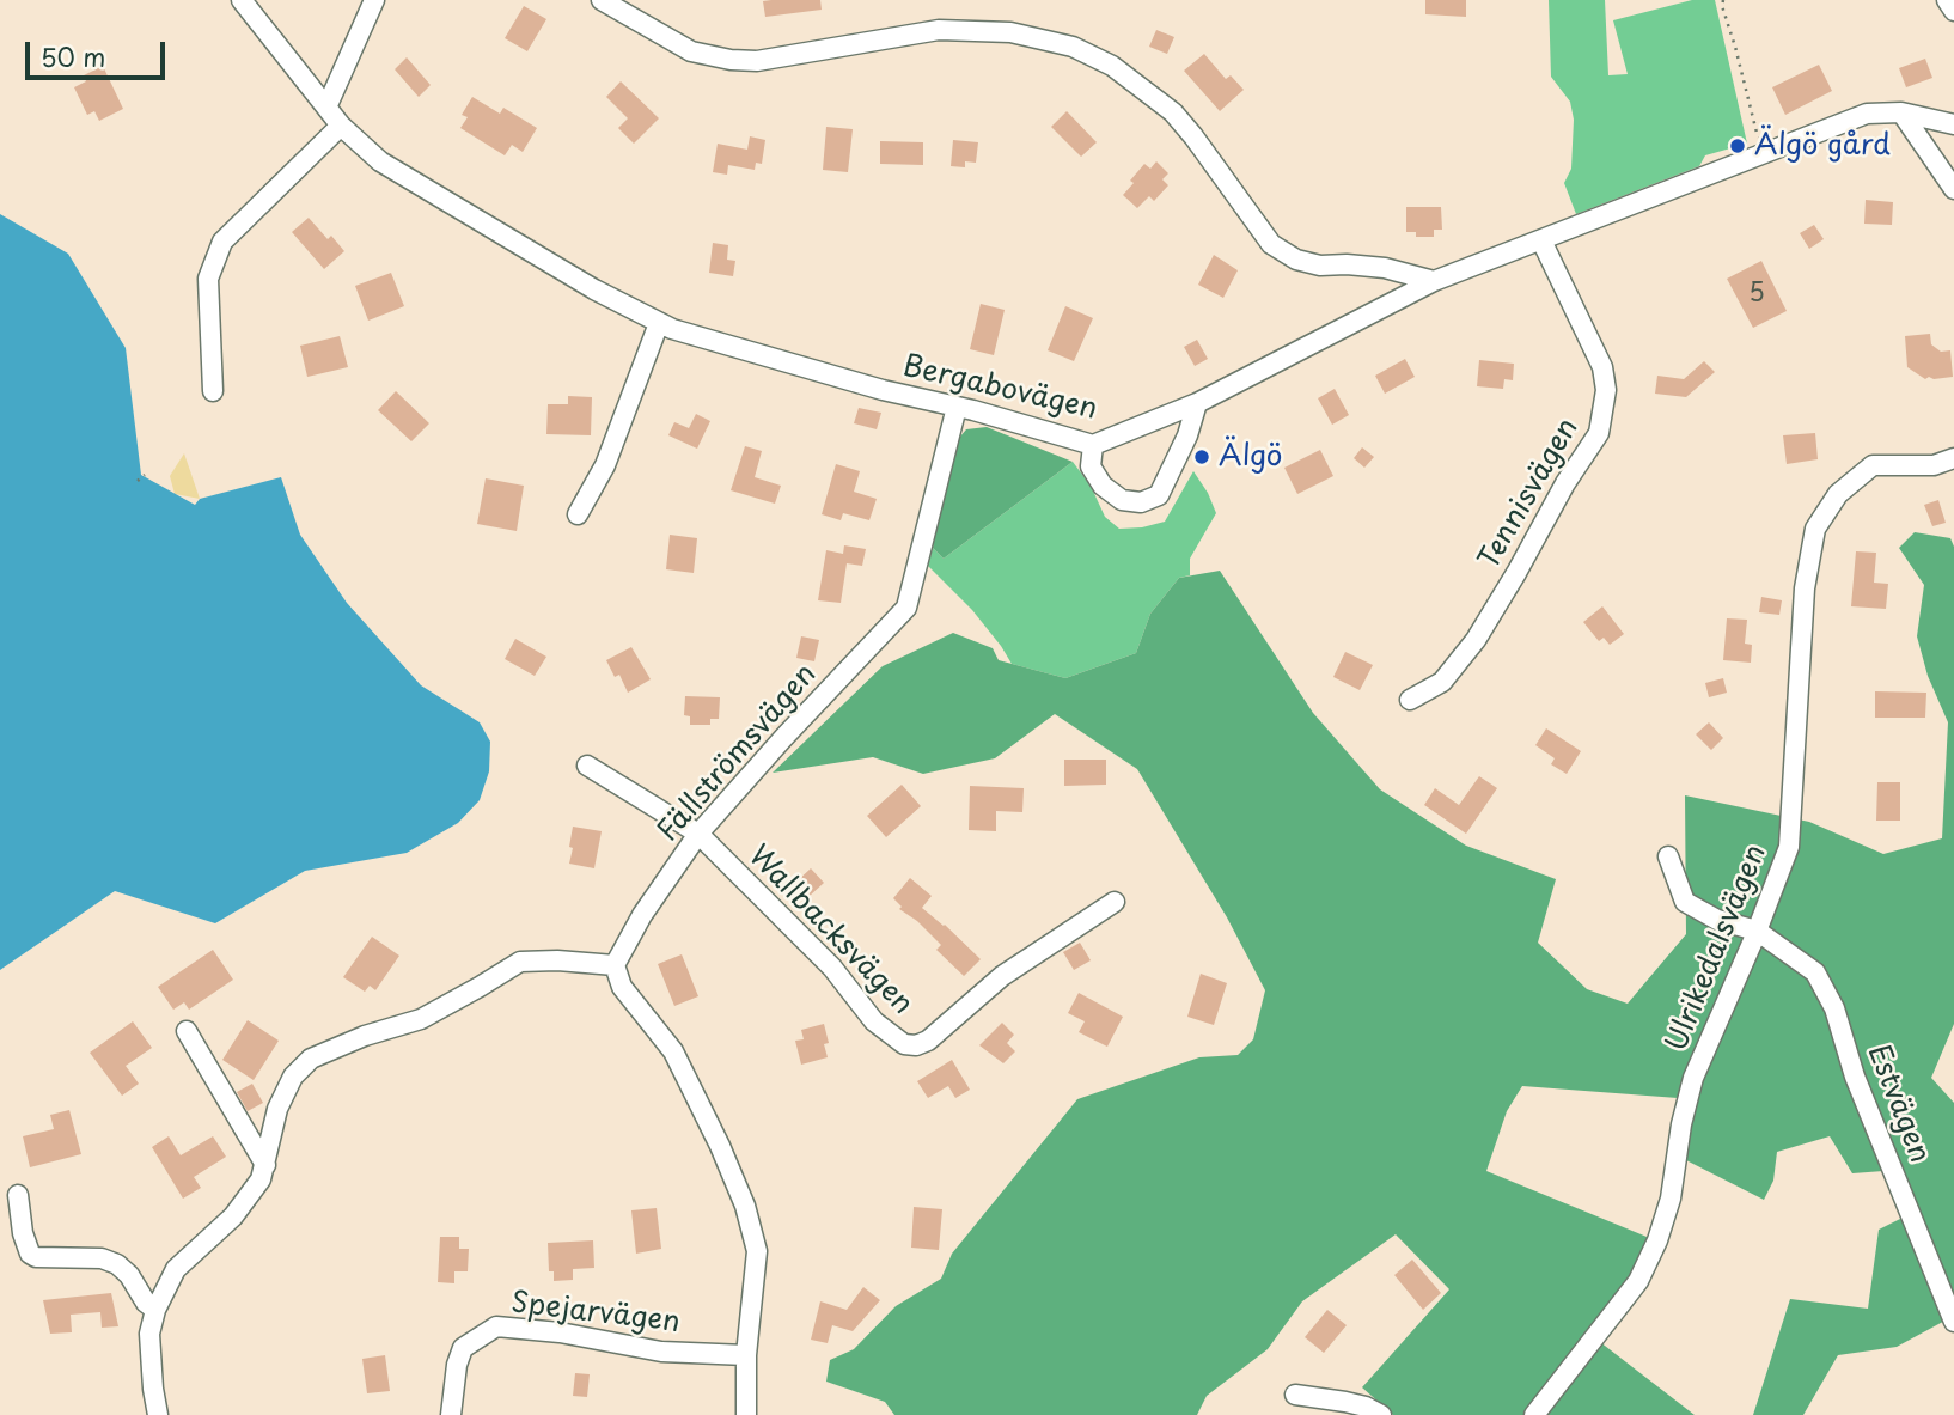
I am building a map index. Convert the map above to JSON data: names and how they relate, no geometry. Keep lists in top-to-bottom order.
{
  "streets": {
    "street": [
      "Bergabovägen",
      "Tennisvägen",
      "Fällströmsvägen",
      "Wallbacksvägen",
      "Ulrikedalsvägen",
      "Estvägen",
      "Spejarvägen"
    ]
  },
  "crossings": [
    ["Bergabovägen", "Tennisvägen"],
    ["Bergabovägen", "Fällströmsvägen"],
    ["Fällströmsvägen", "Wallbacksvägen"],
    ["Ulrikedalsvägen", "Estvägen"]
  ],
  "places": ["Älgö gård", "Älgö"],
  "house_numbers": ["5"],
  "scale_bar": "50 m"
}
